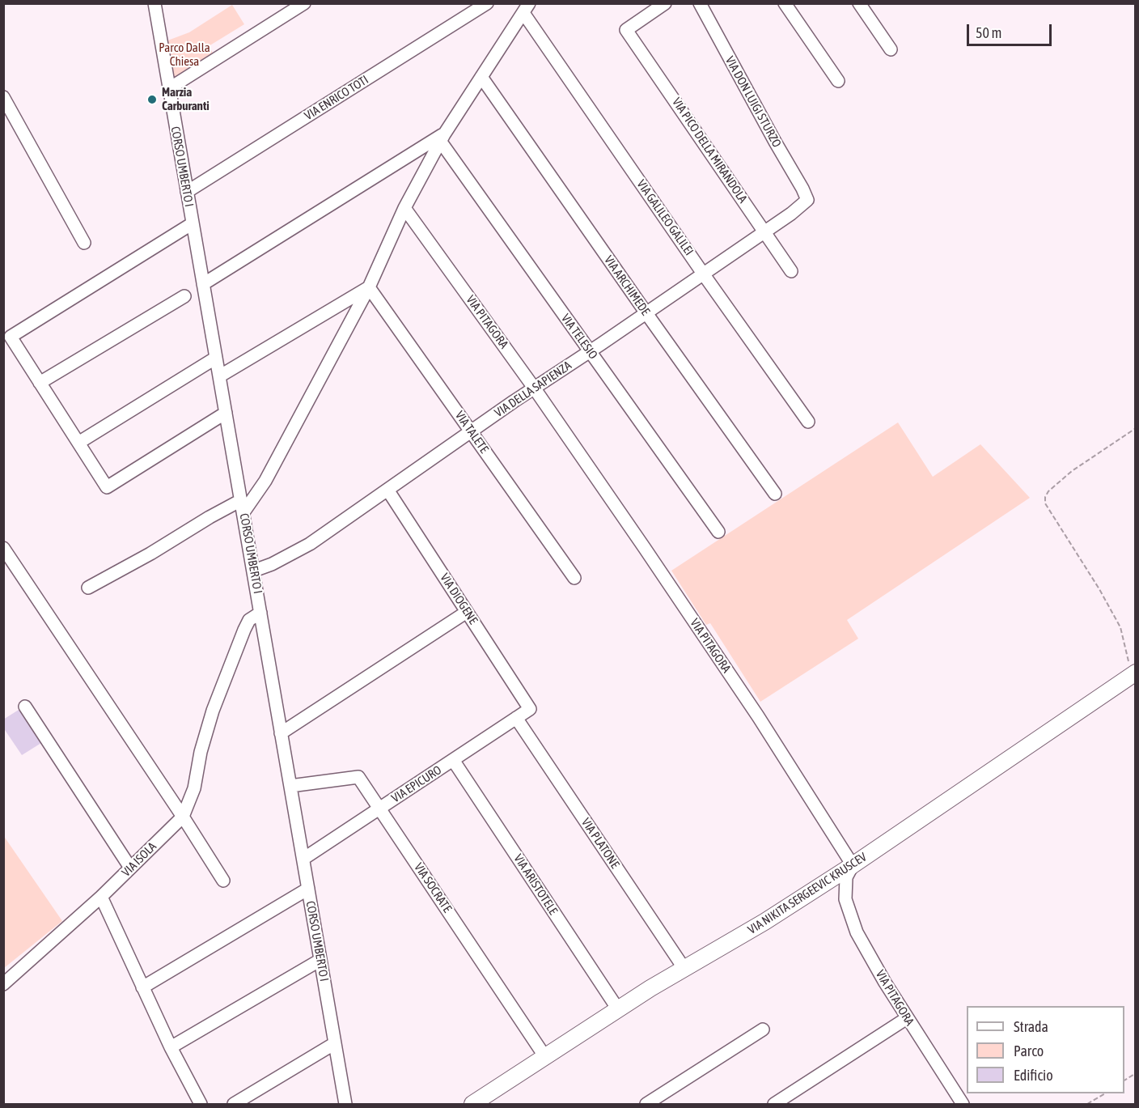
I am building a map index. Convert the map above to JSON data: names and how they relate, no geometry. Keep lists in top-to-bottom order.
{
  "streets": {
    "main road": ["VIA NIKITA SERGEEVIC KRUSCEV"],
    "street": [
      "VIA ENRICO TOTI",
      "VIA DON LUIGI STURZO",
      "VIA PICO DELLA MIRANDOLA",
      "CORSO UMBERTO I",
      "VIA GALILEO GALILEI",
      "VIA ARCHIMEDE",
      "VIA PITAGORA",
      "VIA TELESIO",
      "VIA DELLA SAPIENZA",
      "VIA TALETE",
      "VIA DIOGENE",
      "VIA EPICURO",
      "VIA PLATONE",
      "VIA ISOLA",
      "VIA ARISTOTELE",
      "VIA SOCRATE"
    ]
  },
  "crossings": [
    ["VIA ENRICO TOTI", "CORSO UMBERTO I"],
    ["VIA DON LUIGI STURZO", "VIA DELLA SAPIENZA"],
    ["VIA PICO DELLA MIRANDOLA", "VIA DELLA SAPIENZA"],
    ["CORSO UMBERTO I", "VIA DELLA SAPIENZA"],
    ["CORSO UMBERTO I", "VIA EPICURO"],
    ["CORSO UMBERTO I", "VIA ISOLA"],
    ["CORSO UMBERTO I", "VIA SOCRATE"],
    ["VIA GALILEO GALILEI", "VIA DELLA SAPIENZA"],
    ["VIA ARCHIMEDE", "VIA DELLA SAPIENZA"],
    ["VIA PITAGORA", "VIA DELLA SAPIENZA"],
    ["VIA PITAGORA", "VIA NIKITA SERGEEVIC KRUSCEV"],
    ["VIA TELESIO", "VIA DELLA SAPIENZA"],
    ["VIA DELLA SAPIENZA", "VIA TALETE"],
    ["VIA DELLA SAPIENZA", "VIA DIOGENE"],
    ["VIA DIOGENE", "VIA EPICURO"],
    ["VIA EPICURO", "VIA PLATONE"],
    ["VIA EPICURO", "VIA ARISTOTELE"],
    ["VIA EPICURO", "VIA SOCRATE"],
    ["VIA PLATONE", "VIA NIKITA SERGEEVIC KRUSCEV"],
    ["VIA ARISTOTELE", "VIA NIKITA SERGEEVIC KRUSCEV"],
    ["VIA SOCRATE", "VIA NIKITA SERGEEVIC KRUSCEV"]
  ],
  "parks": ["Parco Dalla Chiesa"],
  "places": ["Marzia Carburanti"],
  "legend": ["Strada", "Parco", "Edificio"],
  "scale_bar": "50 m"
}
